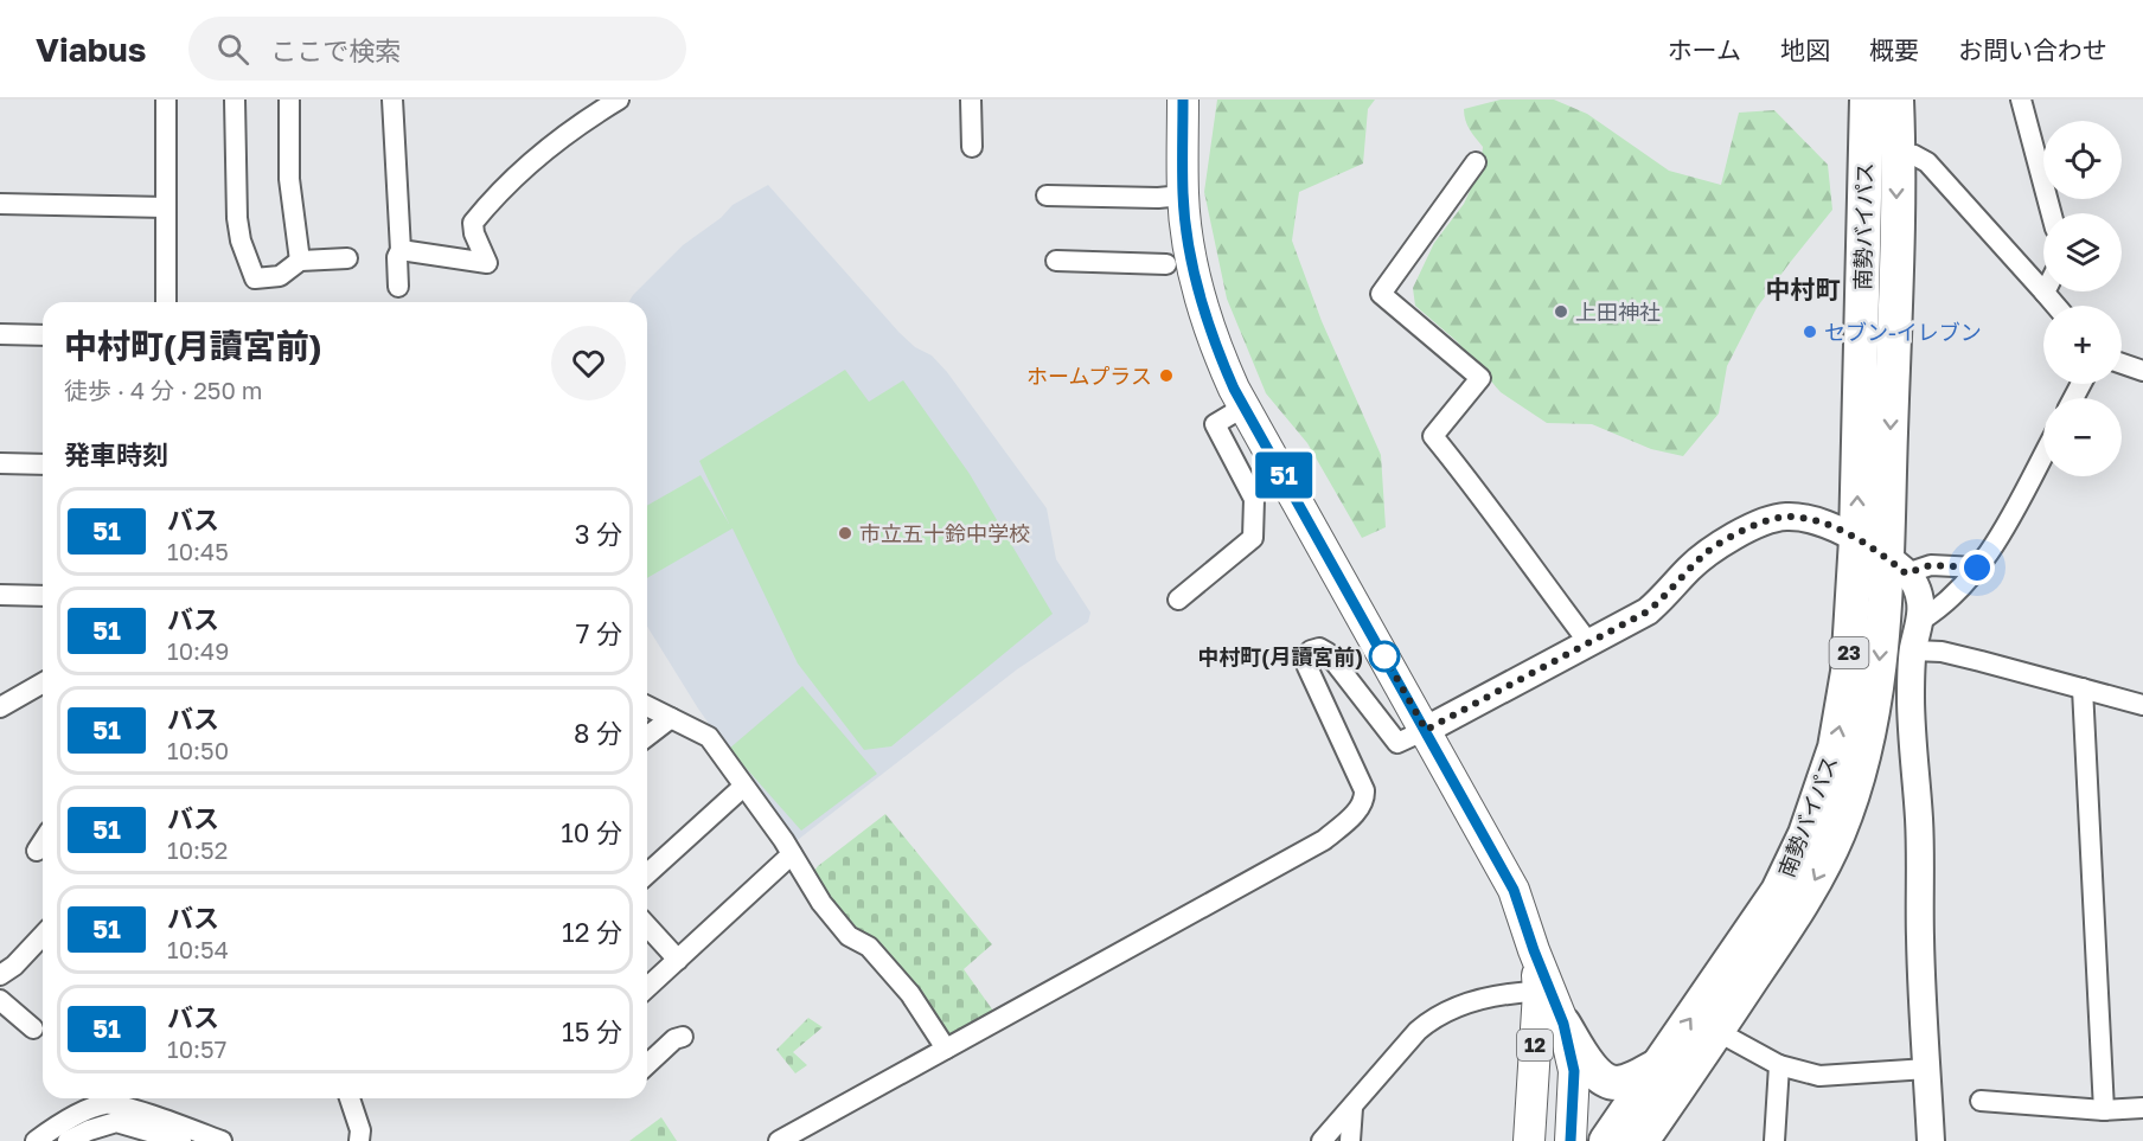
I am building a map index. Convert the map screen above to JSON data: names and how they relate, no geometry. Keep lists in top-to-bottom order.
{
  "streets": {
    "highway": ["南勢バイパス", "23"],
    "main road": ["12"]
  },
  "districts": ["中村町"],
  "places": [
    "上田神社",
    "セブン-イレブン",
    "ホームプラス",
    "市立五十鈴中学校",
    "中村町(月讀宮前)"
  ],
  "lines": ["bus line 51"],
  "page": {
    "header": "Viabus",
    "search": "ここで検索",
    "nav": [
      "ホーム",
      "地図",
      "概要",
      "お問い合わせ"
    ],
    "on_map": "51",
    "map_buttons": ["+", "−"],
    "heading": [
      ["中村町(月讀宮前)", "徒歩 · 4 分 · 250 m"],
      "発車時刻"
    ],
    "list": [
      {
        "mark": "51",
        "name": "バス",
        "note": "10:45",
        "value": "3 分"
      },
      {
        "mark": "51",
        "name": "バス",
        "note": "10:49",
        "value": "7 分"
      },
      {
        "mark": "51",
        "name": "バス",
        "note": "10:50",
        "value": "8 分"
      },
      {
        "mark": "51",
        "name": "バス",
        "note": "10:52",
        "value": "10 分"
      },
      {
        "mark": "51",
        "name": "バス",
        "note": "10:54",
        "value": "12 分"
      },
      {
        "mark": "51",
        "name": "バス",
        "note": "10:57",
        "value": "15 分"
      }
    ]
  }
}
